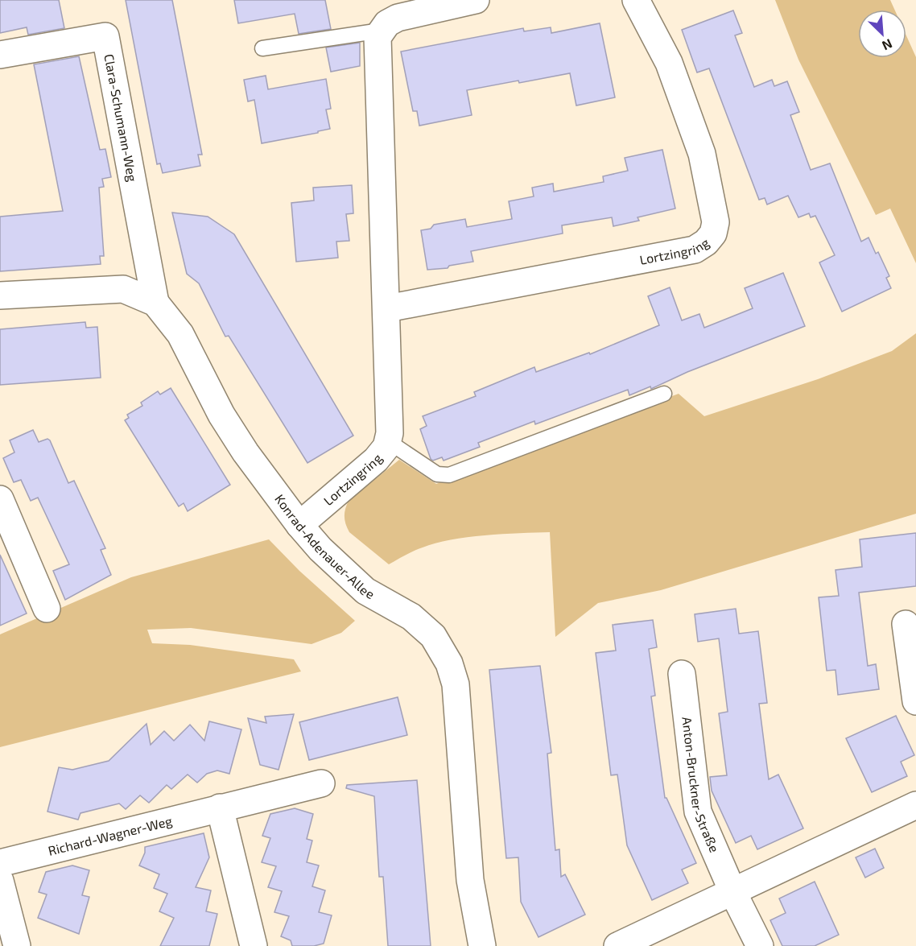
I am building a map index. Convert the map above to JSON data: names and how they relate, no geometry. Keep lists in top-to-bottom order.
{
  "streets": {
    "street": [
      "Clara-Schumann-Weg",
      "Lortzingring",
      "Konrad-Adenauer-Allee",
      "Anton-Bruckner-Straße",
      "Richard-Wagner-Weg"
    ]
  },
  "crossings": [
    ["Clara-Schumann-Weg", "Konrad-Adenauer-Allee"],
    ["Lortzingring", "Konrad-Adenauer-Allee"]
  ],
  "north": "bottom right"
}
